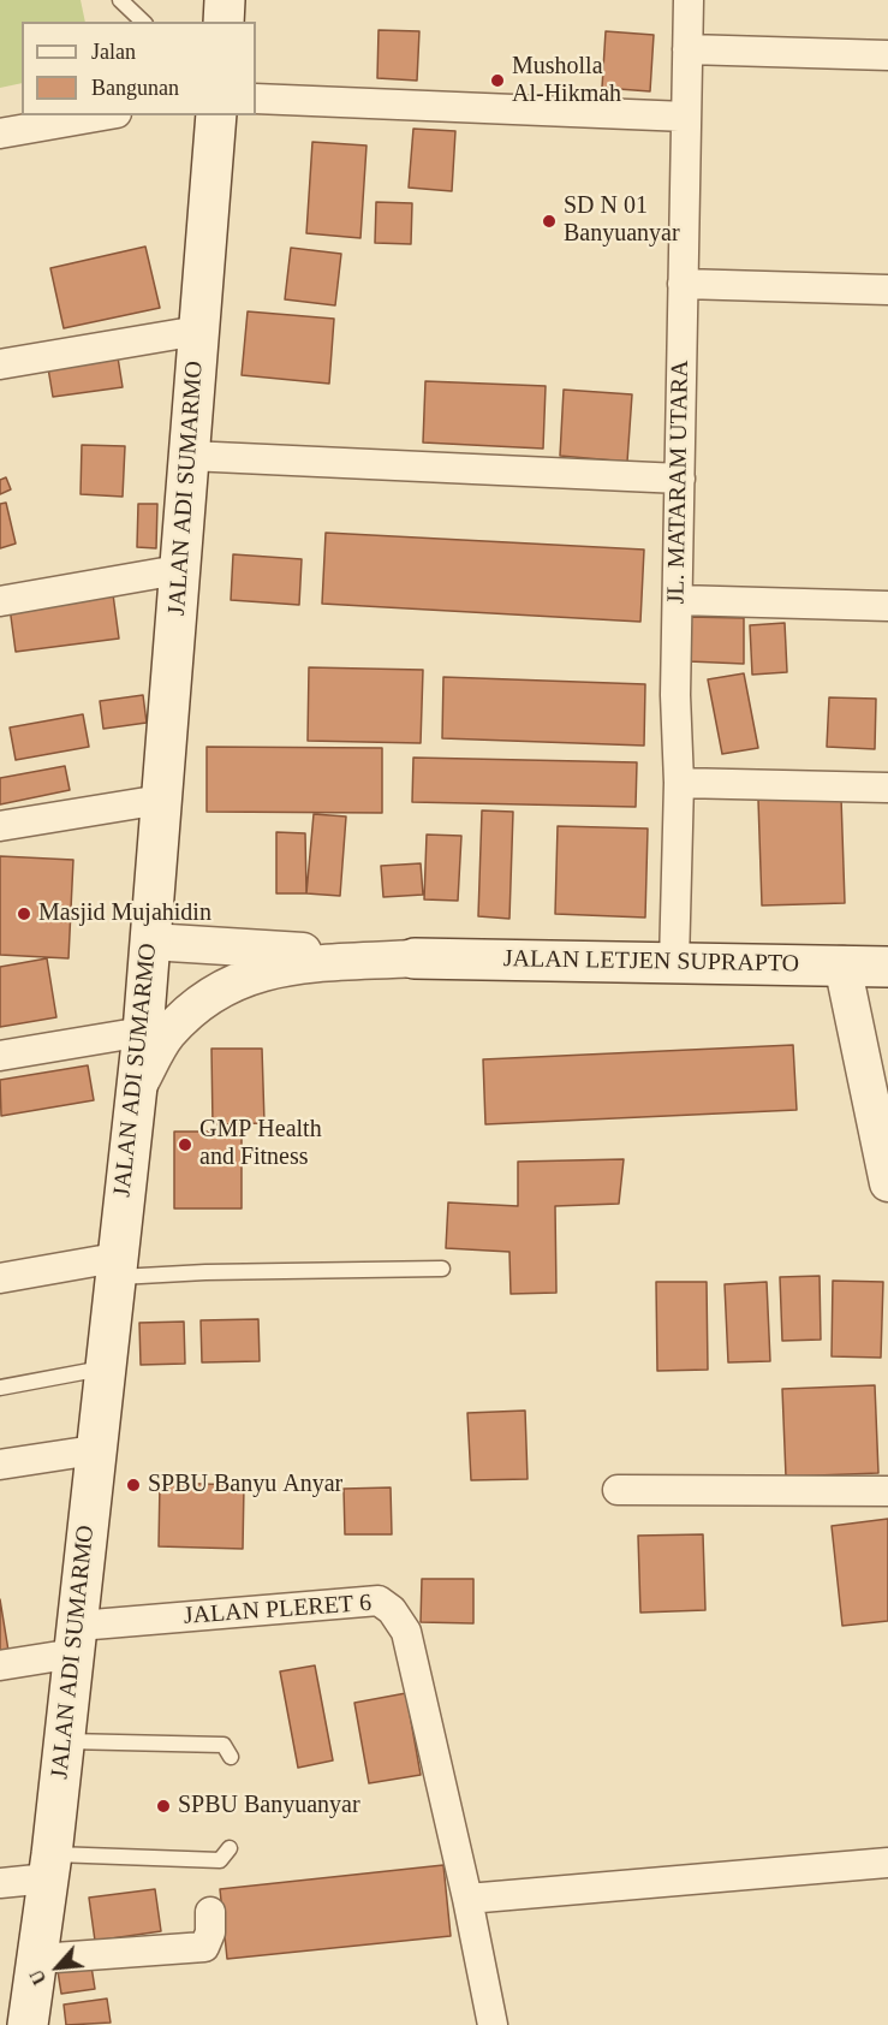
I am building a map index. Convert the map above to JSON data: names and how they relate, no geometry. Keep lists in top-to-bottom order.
{
  "streets": {
    "main road": ["JALAN ADI SUMARMO", "JALAN LETJEN SUPRAPTO"],
    "street": ["JL. MATARAM UTARA", "JALAN PLERET 6"]
  },
  "crossings": [
    ["JL. MATARAM UTARA", "JALAN LETJEN SUPRAPTO"],
    ["JALAN ADI SUMARMO", "JALAN PLERET 6"]
  ],
  "places": [
    "Musholla Al-Hikmah",
    "SD N 01 Banyuanyar",
    "Masjid Mujahidin",
    "GMP Health and Fitness",
    "SPBU Banyu Anyar",
    "SPBU Banyuanyar"
  ],
  "legend": ["Jalan", "Bangunan"],
  "north": "bottom left"
}
